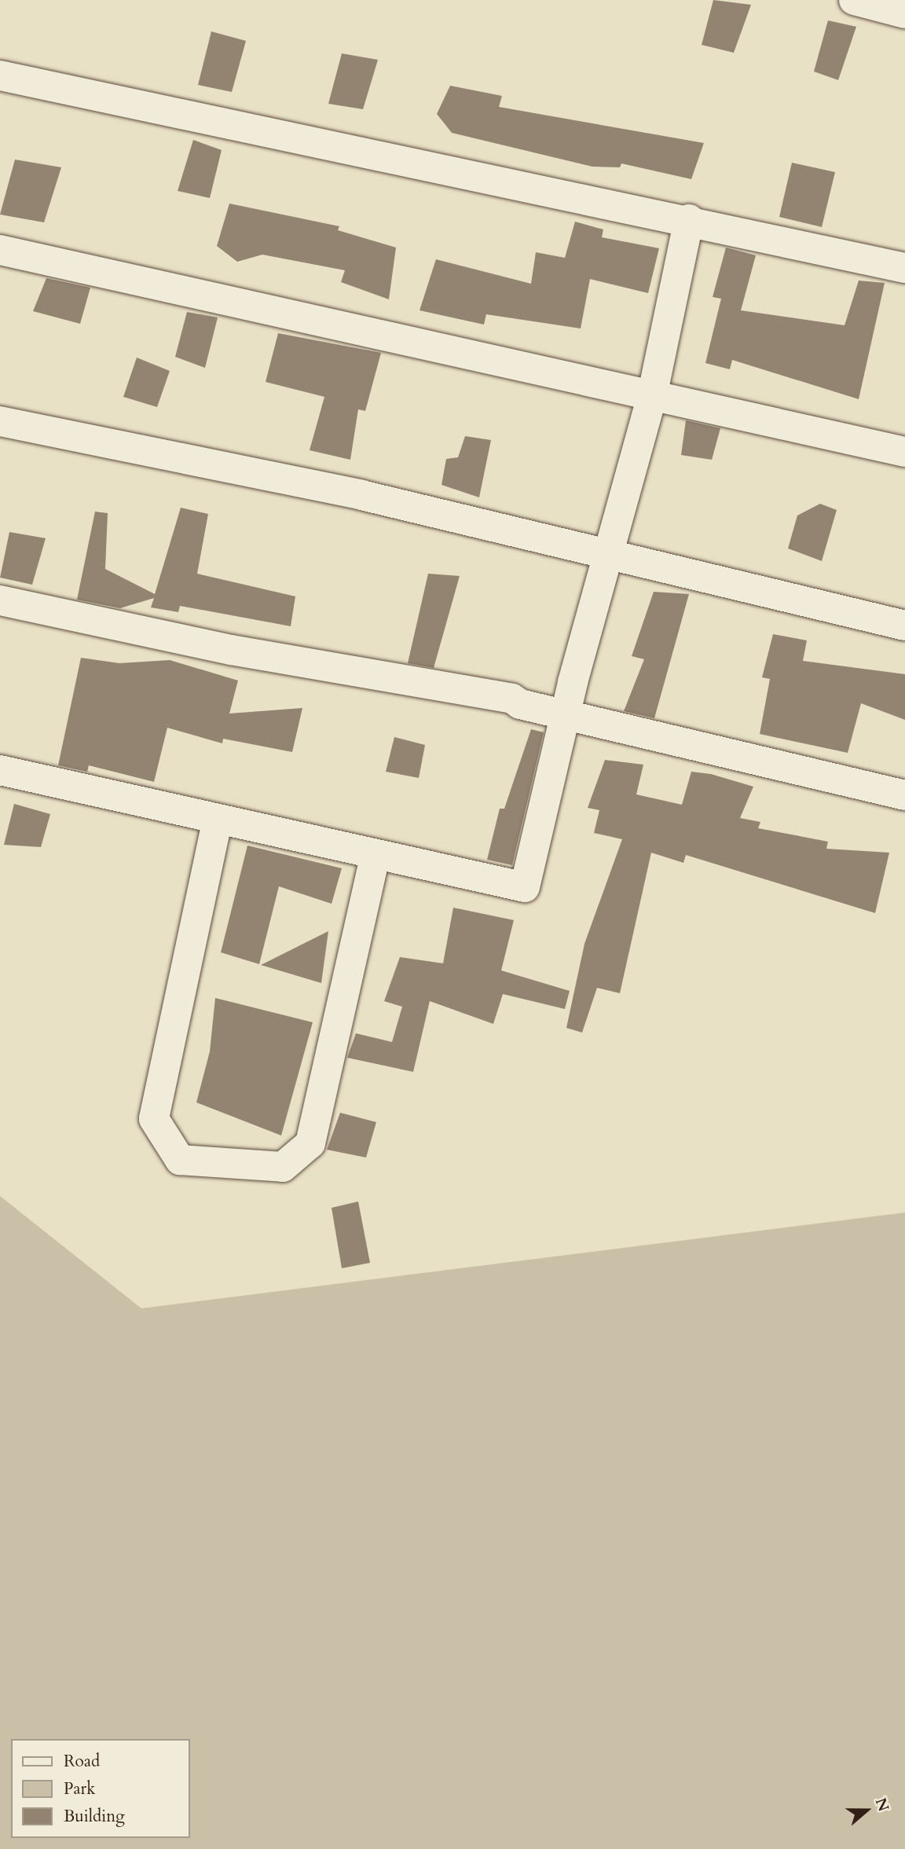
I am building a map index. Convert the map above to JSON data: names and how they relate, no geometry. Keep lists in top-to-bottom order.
{
  "legend": ["Road", "Park", "Building"],
  "north": "right"
}
